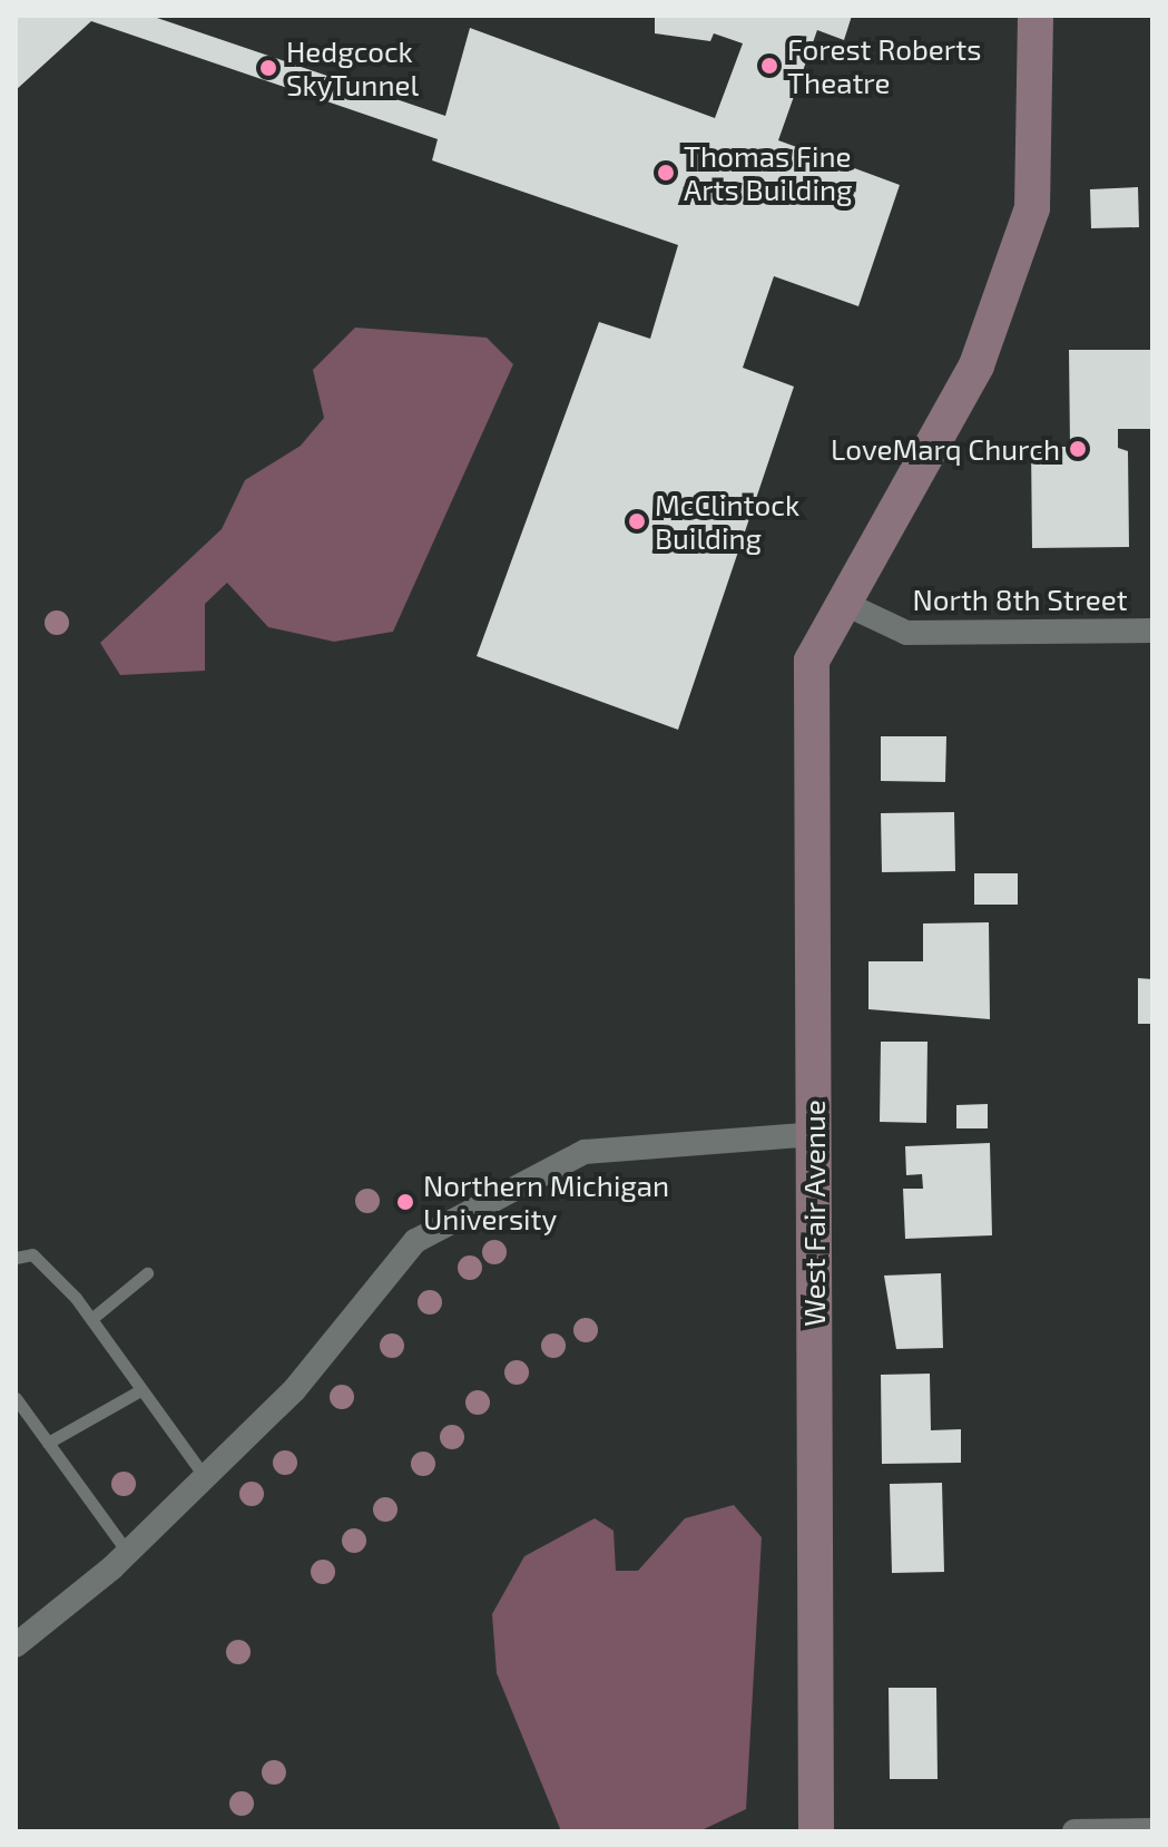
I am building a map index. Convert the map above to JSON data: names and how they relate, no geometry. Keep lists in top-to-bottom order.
{
  "streets": {
    "street": ["North 8th Street", "West Fair Avenue"]
  },
  "crossings": [
    ["North 8th Street", "West Fair Avenue"]
  ],
  "places": [
    "Forest Roberts Theatre",
    "Hedgcock SkyTunnel",
    "Thomas Fine Arts Building",
    "LoveMarq Church",
    "McClintock Building",
    "Northern Michigan University"
  ]
}
